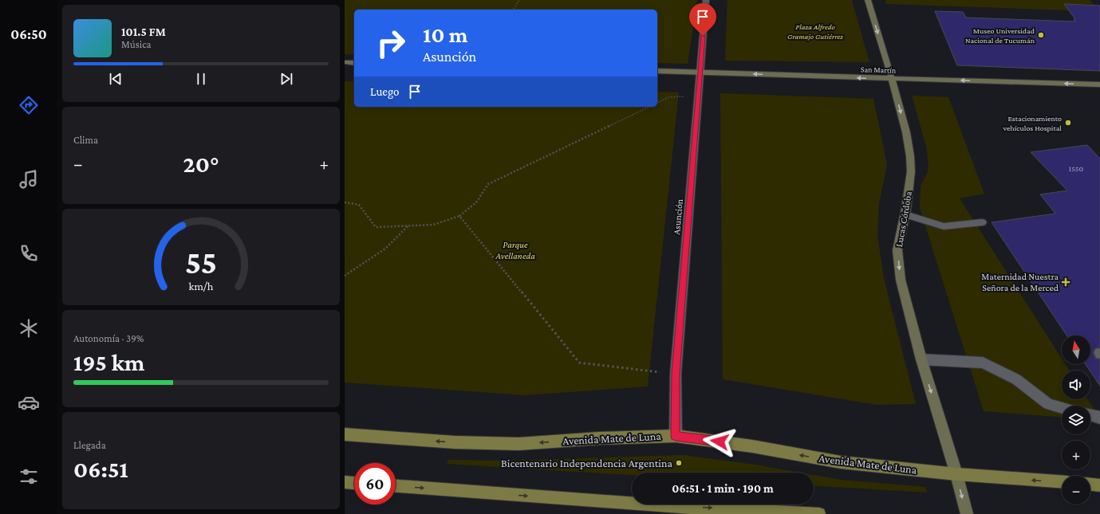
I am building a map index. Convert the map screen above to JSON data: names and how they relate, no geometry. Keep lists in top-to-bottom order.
{
  "streets": {
    "main road": ["Avenida Mate de Luna"],
    "street": ["San Martín", "Asunción", "Lucas Córdoba"]
  },
  "crossings": [
    ["San Martín", "Asunción"],
    ["San Martín", "Lucas Córdoba"],
    ["Asunción", "Avenida Mate de Luna"],
    ["Lucas Córdoba", "Avenida Mate de Luna"]
  ],
  "one_way": ["San Martín", "Lucas Córdoba"],
  "parks": ["Plaza Alfredo Gramajo Gutiérrez", "Parque Avellaneda"],
  "places": {
    "other": ["Museo Universidad Nacional de Tucumán", "Estacionamiento vehículos Hospital", "Bicentenario Independencia Argentina"],
    "health": ["Maternidad Nuestra Señora de la Merced"]
  },
  "house_numbers": ["1550"],
  "north": "top",
  "page": {
    "tabs": "06:50",
    "turn": ["10 m", "Asunción"],
    "song": ["101.5 FM", "Música"],
    "then": "Luego",
    "tile": [
      "Clima",
      ["Autonomía · 39%", "195 km"],
      ["Llegada", "06:51"]
    ],
    "heat": ["−", "20°", "+"],
    "map_buttons": ["+", "−"],
    "limit": "60",
    "trip": "06:51 · 1 min · 190 m",
    "gauge": ["55", "km/h"]
  }
}
